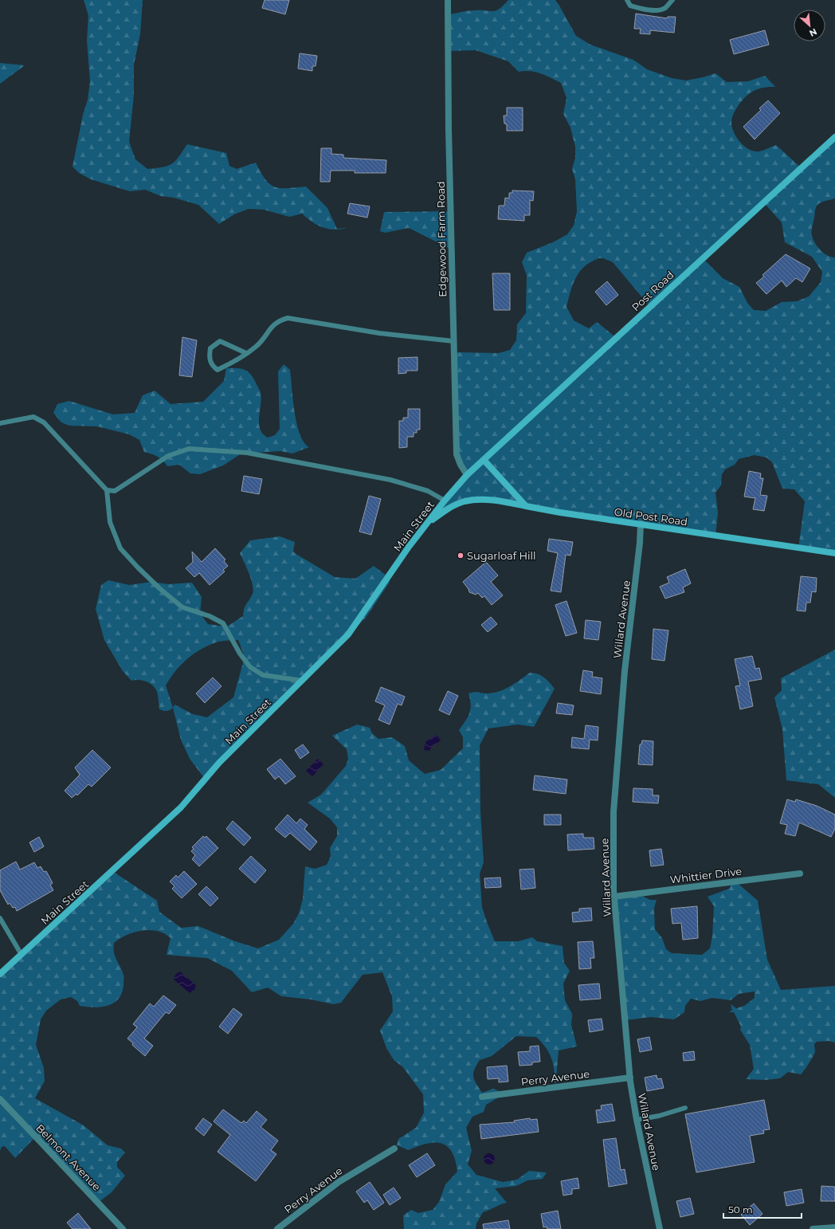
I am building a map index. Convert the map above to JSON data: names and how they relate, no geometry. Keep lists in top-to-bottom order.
{
  "streets": {
    "main road": ["Post Road", "Old Post Road", "Main Street"],
    "street": [
      "Edgewood Farm Road",
      "Willard Avenue",
      "Whittier Drive",
      "Perry Avenue",
      "Belmont Avenue"
    ]
  },
  "crossings": [
    ["Edgewood Farm Road", "Main Street"],
    ["Post Road", "Main Street"],
    ["Old Post Road", "Main Street"],
    ["Old Post Road", "Willard Avenue"],
    ["Willard Avenue", "Whittier Drive"],
    ["Willard Avenue", "Perry Avenue"]
  ],
  "places": ["Sugarloaf Hill"],
  "scale_bar": "50 m",
  "north": "bottom right"
}
